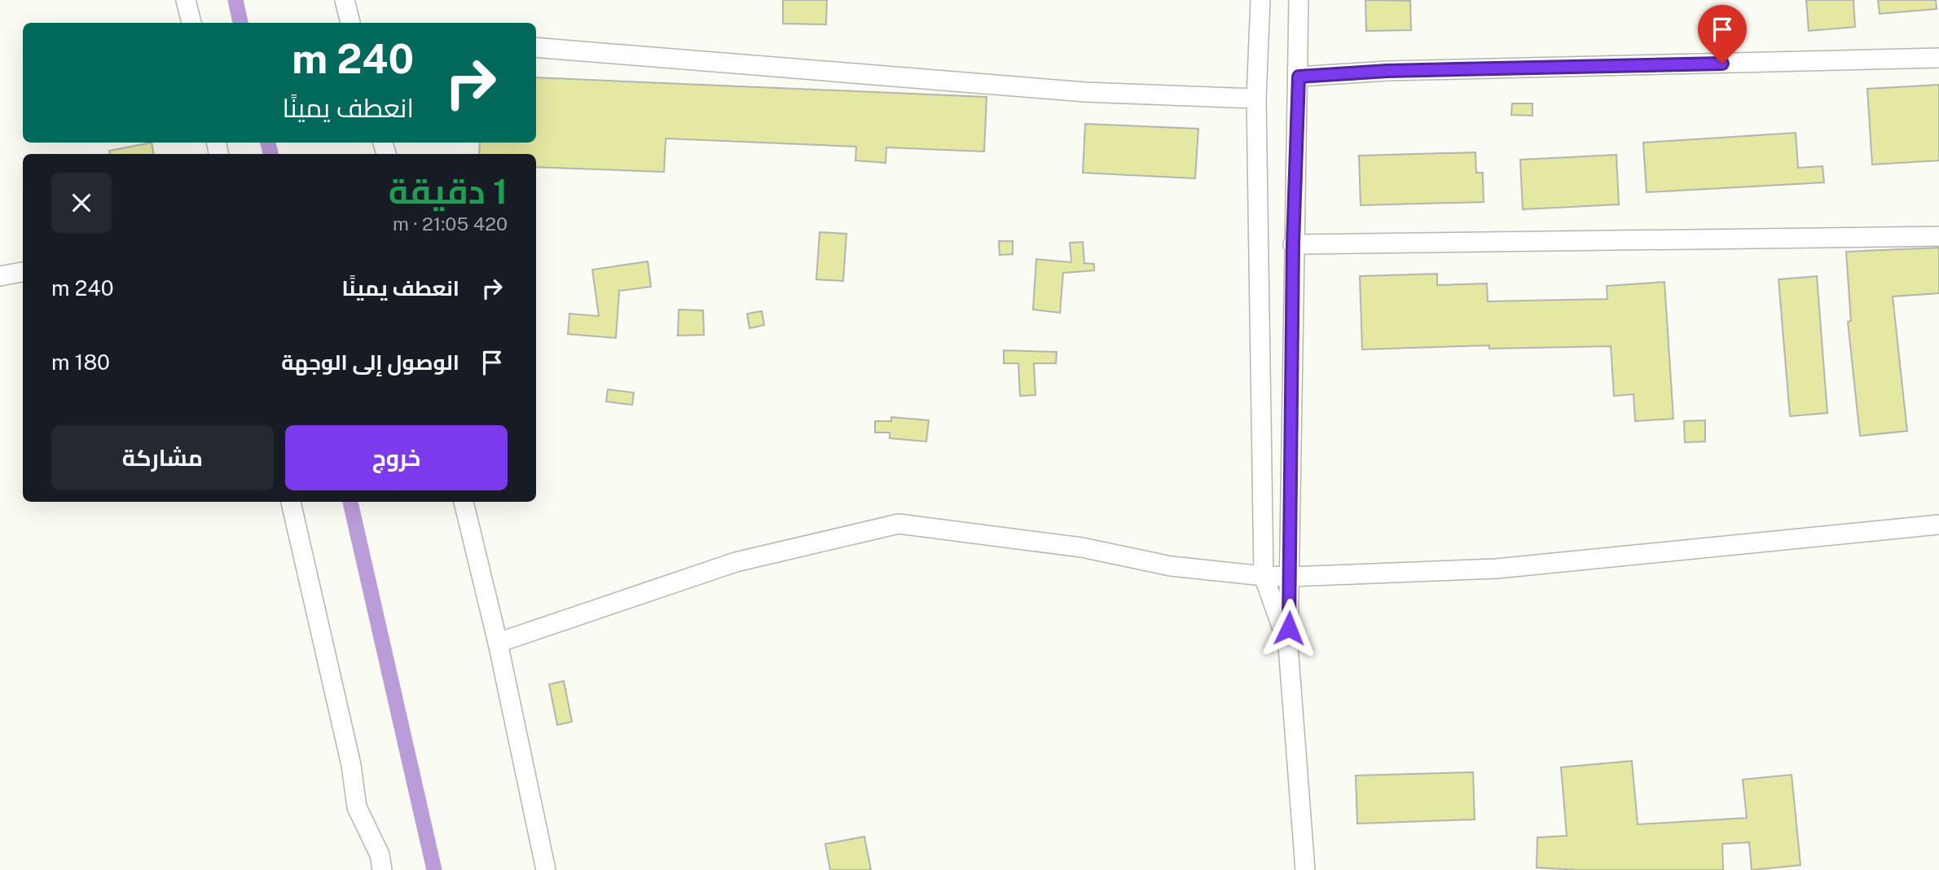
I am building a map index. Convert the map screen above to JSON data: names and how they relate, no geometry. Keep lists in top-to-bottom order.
{
  "page": {
    "turn": ["240 m", "انعطف يمينًا"],
    "heading": ["1 دقيقة", "420 m · 21:05"],
    "list": [
      {
        "name": "انعطف يمينًا",
        "value": "240 m"
      },
      {
        "name": "الوصول إلى الوجهة",
        "value": "180 m"
      }
    ],
    "buttons": ["خروج", "مشاركة"]
  }
}
